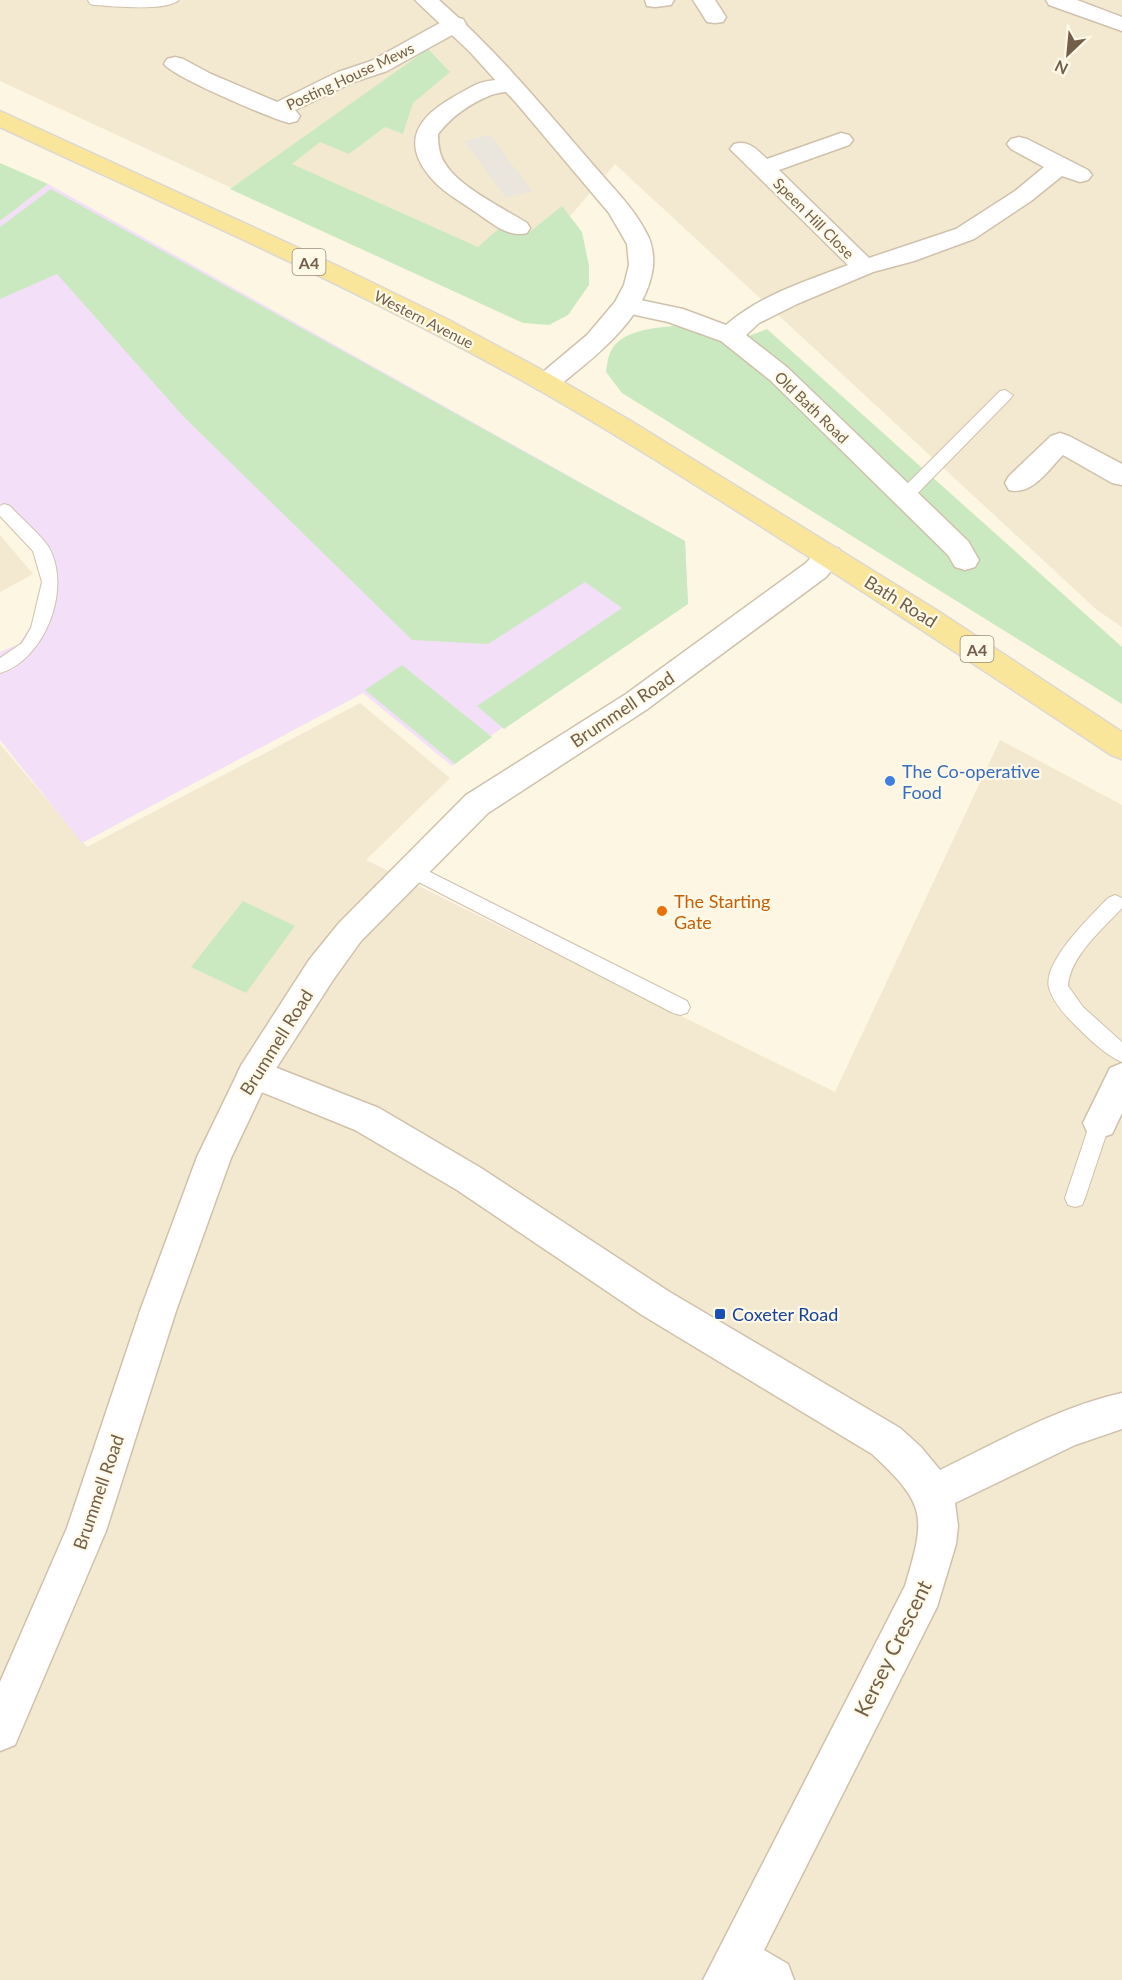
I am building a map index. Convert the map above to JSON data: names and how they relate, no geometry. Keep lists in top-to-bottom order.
{
  "streets": {
    "main road": ["A4", "Western Avenue", "Bath Road"],
    "street": [
      "Posting House Mews",
      "Speen Hill Close",
      "Old Bath Road",
      "Brummell Road",
      "Kersey Crescent"
    ]
  },
  "crossings": [
    ["Speen Hill Close", "Old Bath Road"],
    ["Western Avenue", "Bath Road"],
    ["Western Avenue", "Brummell Road"],
    ["Bath Road", "Brummell Road"]
  ],
  "places": {
    "other": ["The Co-operative Food", "The Starting Gate"],
    "transit": ["Coxeter Road"]
  },
  "north": "bottom left"
}
